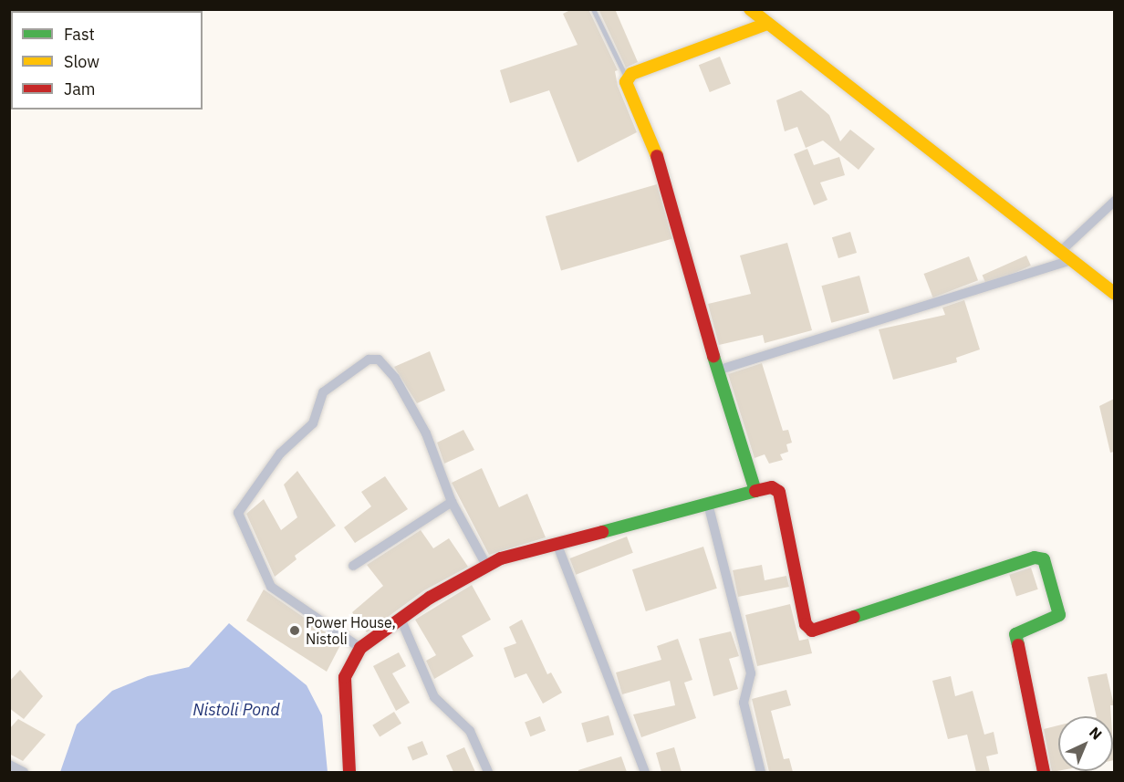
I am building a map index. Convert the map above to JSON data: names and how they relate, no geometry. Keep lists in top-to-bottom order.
{
  "water": ["Nistoli Pond"],
  "places": ["Power House, Nistoli"],
  "legend": ["Fast", "Slow", "Jam"],
  "north": "top right"
}
